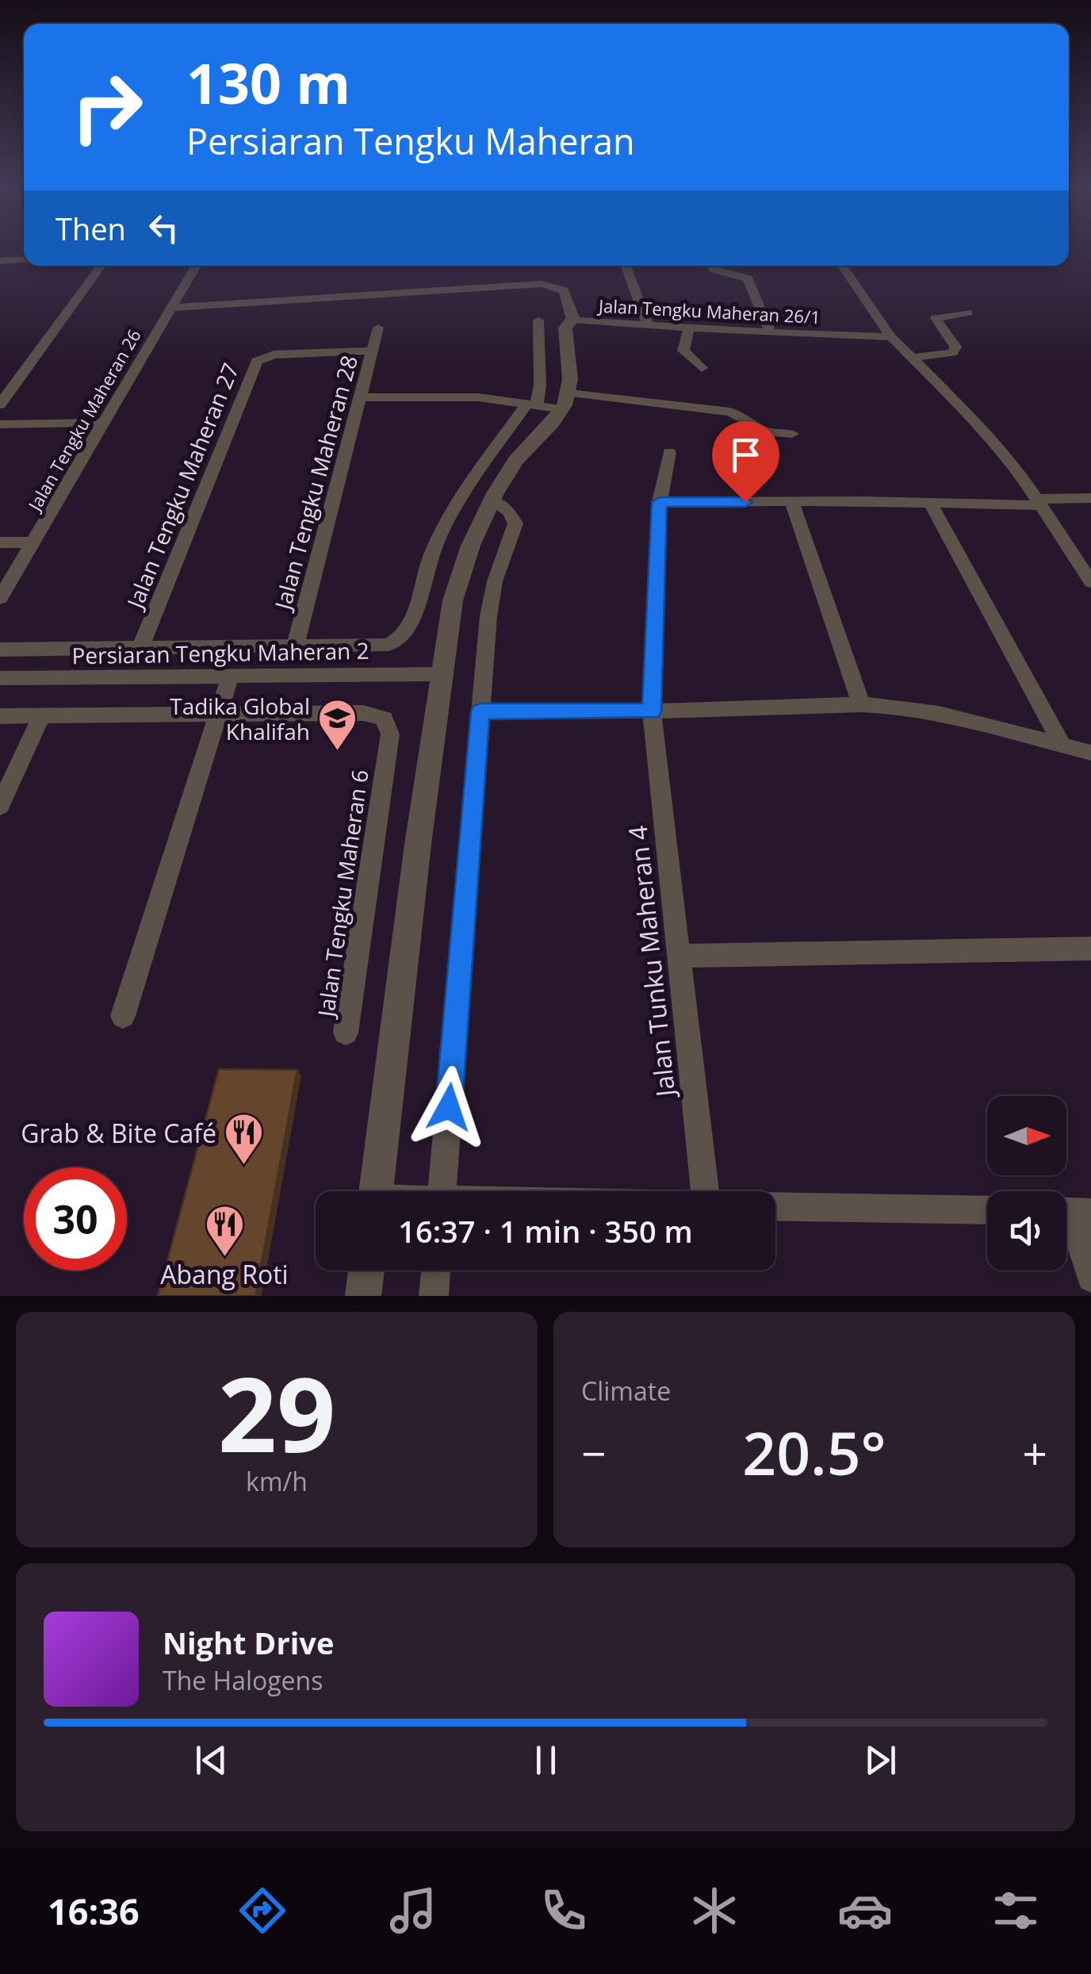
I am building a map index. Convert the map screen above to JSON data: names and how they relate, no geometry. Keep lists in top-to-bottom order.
{
  "streets": {
    "street": [
      "Jalan Tengku Maheran 26/1",
      "Jalan Tengku Maheran 26",
      "Jalan Tengku Maheran 28",
      "Jalan Tengku Maheran 27",
      "Persiaran Tengku Maheran 2",
      "Jalan Tengku Maheran 6",
      "Jalan Tunku Maheran 4"
    ]
  },
  "crossings": [
    ["Jalan Tengku Maheran 26/1", "Jalan Tengku Maheran 26"],
    ["Jalan Tengku Maheran 28", "Jalan Tengku Maheran 27"]
  ],
  "places": {
    "school or university": ["Tadika Global Khalifah"],
    "restaurant": ["Grab & Bite Café", "Abang Roti"]
  },
  "north": "right",
  "page": {
    "turn": ["130 m", "Persiaran Tengku Maheran"],
    "then": "Then",
    "limit": "30",
    "trip": "16:37 · 1 min · 350 m",
    "tile": [
      ["29", "km/h"],
      "Climate"
    ],
    "heat": ["−", "20.5°", "+"],
    "song": ["Night Drive", "The Halogens"],
    "tabs": "16:36"
  }
}
